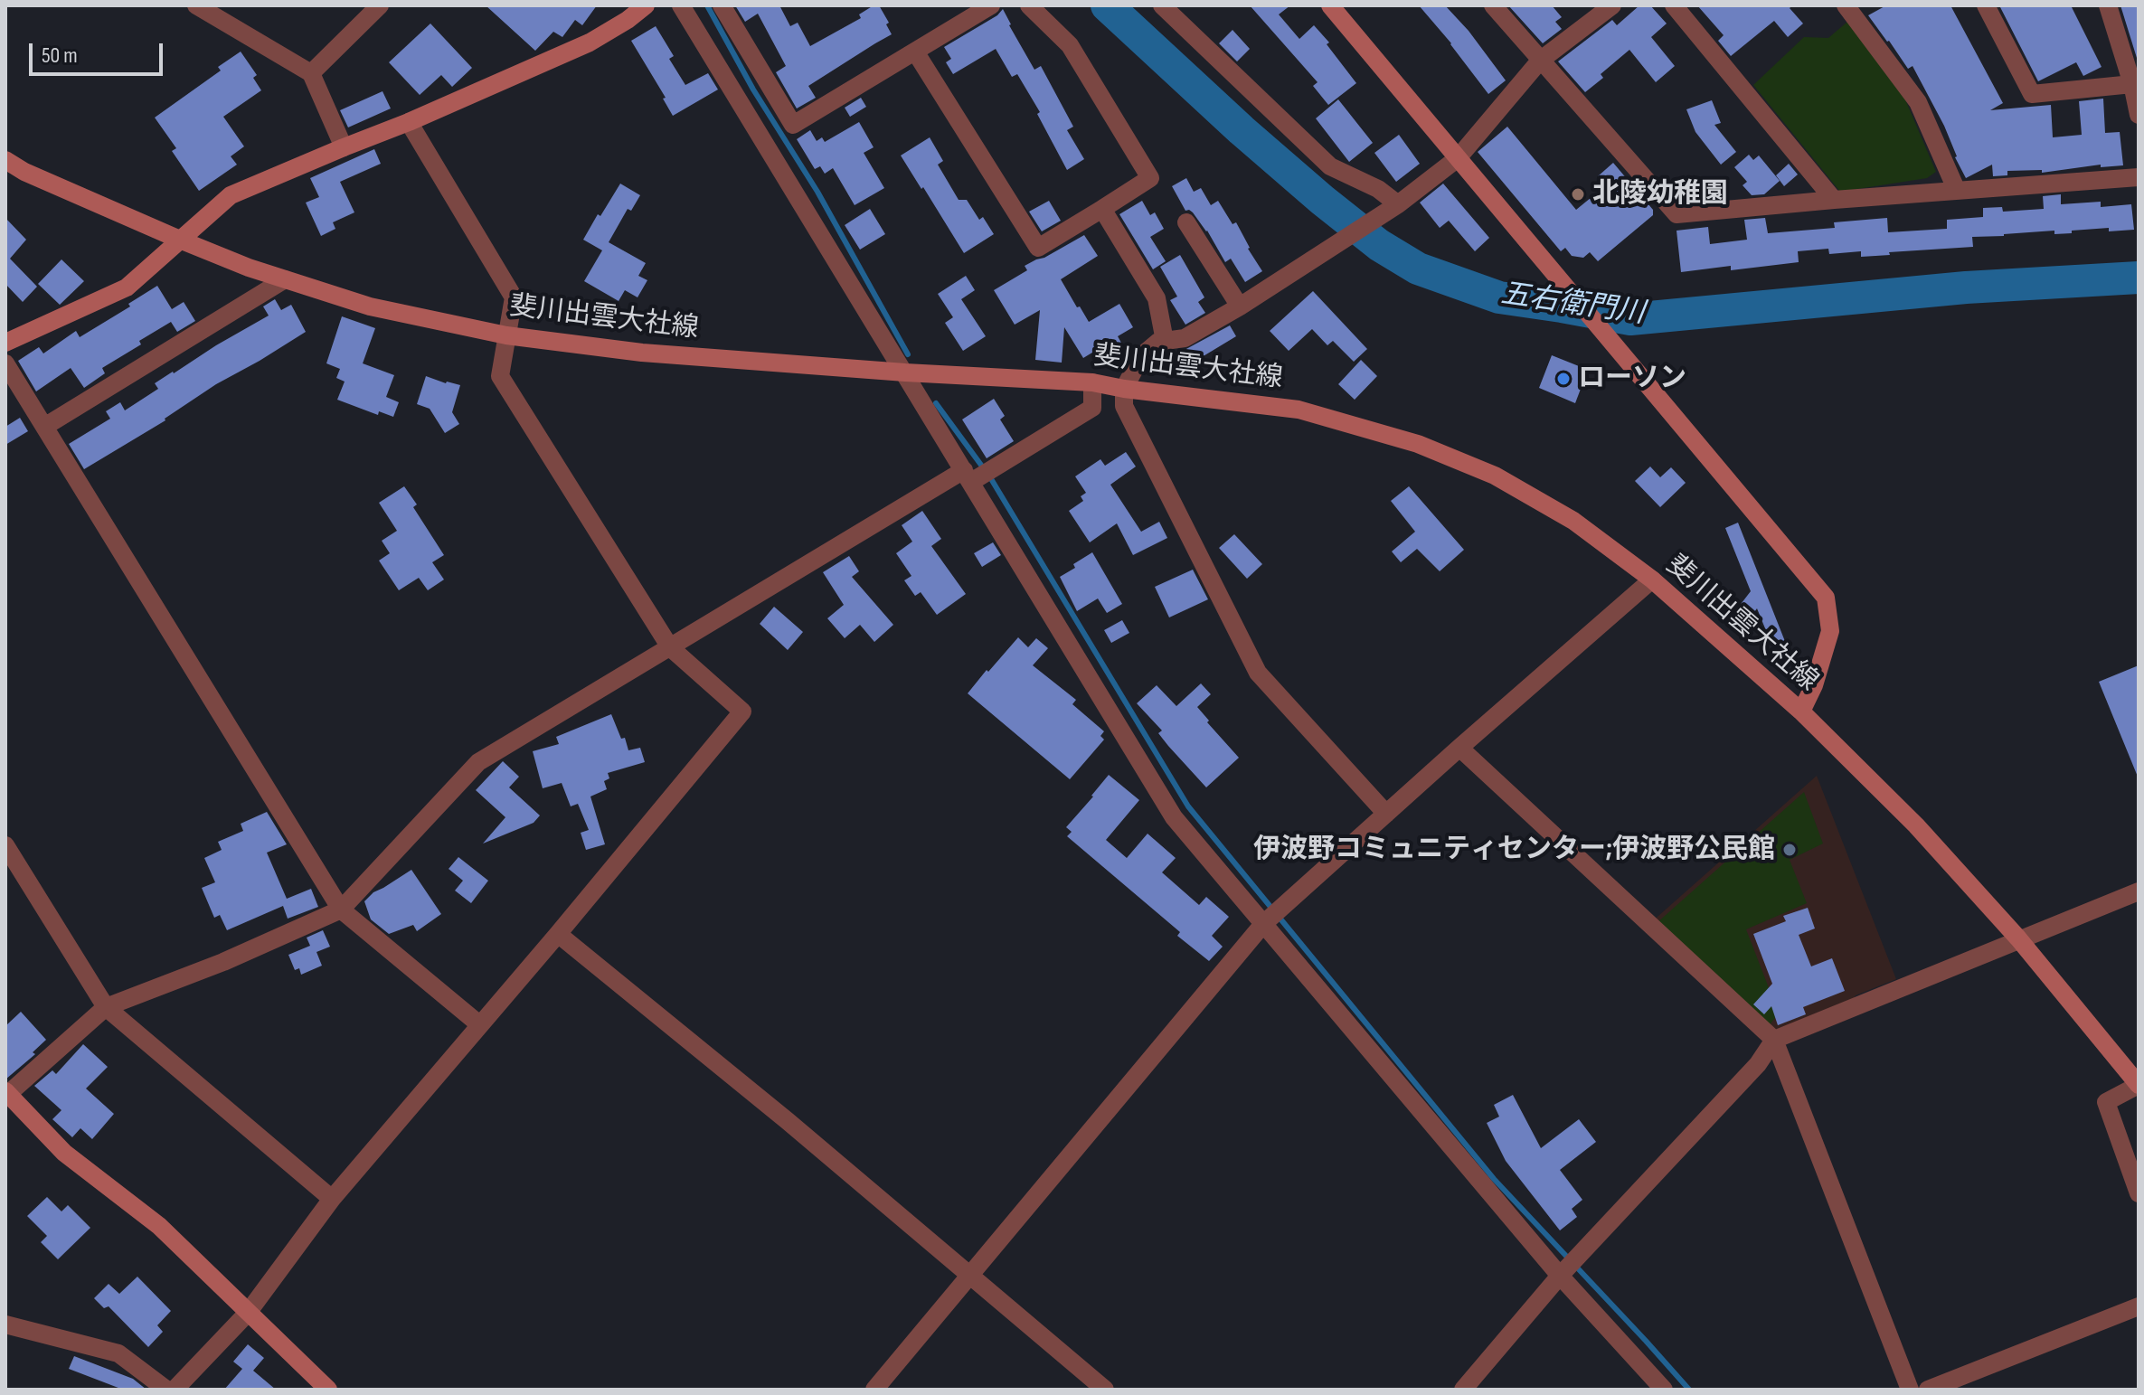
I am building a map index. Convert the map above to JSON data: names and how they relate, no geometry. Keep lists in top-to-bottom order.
{
  "streets": {
    "main road": ["斐川出雲大社線"]
  },
  "water": ["五右衛門川"],
  "places": ["北陵幼稚園", "ローソン", "伊波野コミュニティセンター;伊波野公民館"],
  "scale_bar": "50 m"
}
